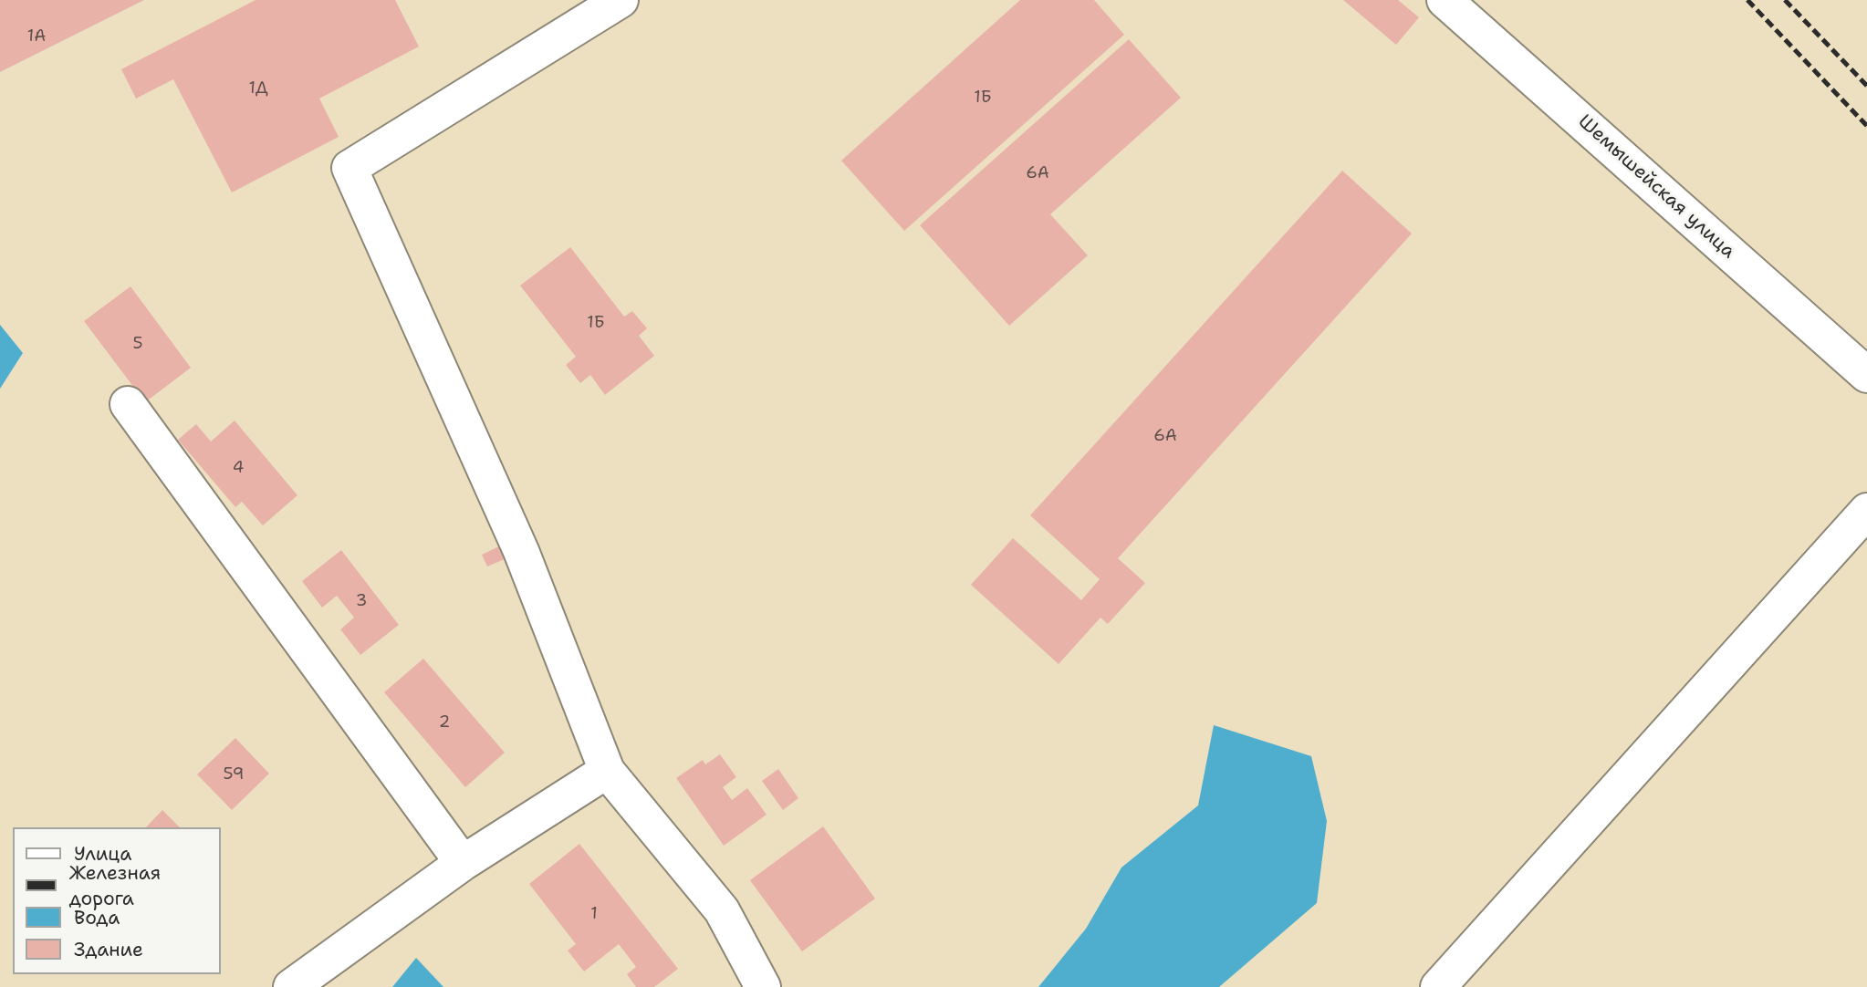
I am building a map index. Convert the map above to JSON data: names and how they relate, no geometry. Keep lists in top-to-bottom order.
{
  "streets": {
    "street": ["Шемышейская улица"]
  },
  "house_numbers": [
    "1А",
    "1Д",
    "1Б",
    "6А",
    "1Б",
    "5",
    "6А",
    "4",
    "3",
    "2",
    "59",
    "1"
  ],
  "legend": [
    "Улица",
    "Железная дорога",
    "Вода",
    "Здание"
  ]
}
